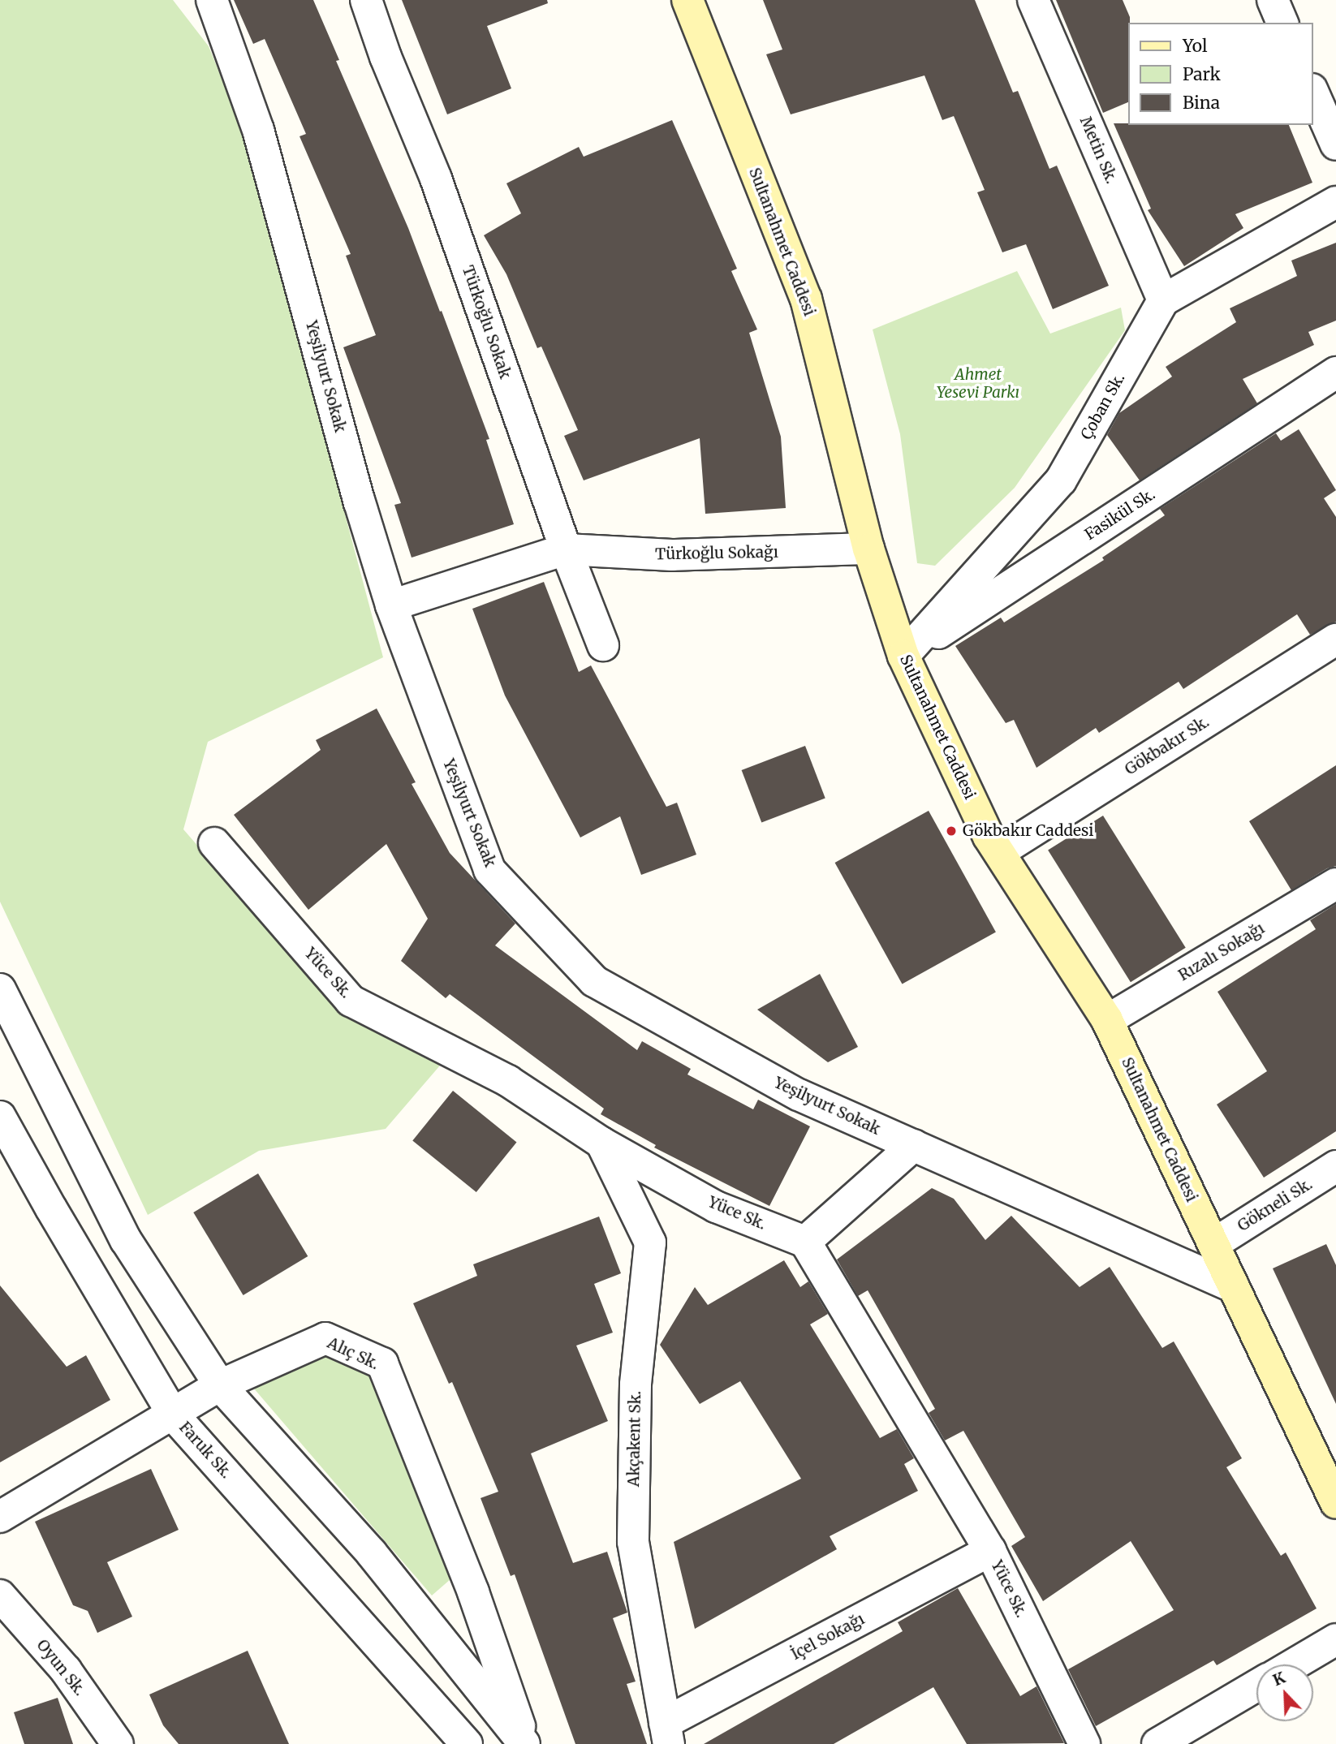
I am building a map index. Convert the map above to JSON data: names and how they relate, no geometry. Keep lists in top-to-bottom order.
{
  "streets": {
    "street": [
      "Metin Sk.",
      "Sultanahmet Caddesi",
      "Türkoğlu Sokak",
      "Yeşilyurt Sokak",
      "Çoban Sk.",
      "Fasikül Sk.",
      "Türkoğlu Sokağı",
      "Gökbakır Sk.",
      "Rızalı Sokağı",
      "Yüce Sk.",
      "Gökneli Sk.",
      "Alıç Sk.",
      "Akçakent Sk.",
      "Faruk Sk.",
      "İçel Sokağı",
      "Oyun Sk."
    ]
  },
  "crossings": [
    ["Metin Sk.", "Çoban Sk."],
    ["Sultanahmet Caddesi", "Yeşilyurt Sokak"],
    ["Sultanahmet Caddesi", "Çoban Sk."],
    ["Sultanahmet Caddesi", "Fasikül Sk."],
    ["Sultanahmet Caddesi", "Türkoğlu Sokağı"],
    ["Sultanahmet Caddesi", "Gökbakır Sk."],
    ["Sultanahmet Caddesi", "Rızalı Sokağı"],
    ["Sultanahmet Caddesi", "Gökneli Sk."],
    ["Türkoğlu Sokak", "Türkoğlu Sokağı"],
    ["Çoban Sk.", "Fasikül Sk."],
    ["Yüce Sk.", "Akçakent Sk."],
    ["Yüce Sk.", "İçel Sokağı"],
    ["Alıç Sk.", "Faruk Sk."],
    ["Akçakent Sk.", "İçel Sokağı"]
  ],
  "parks": ["Ahmet Yesevi Parkı"],
  "places": ["Gökbakır Caddesi"],
  "legend": ["Yol", "Park", "Bina"],
  "north": "top left"
}
